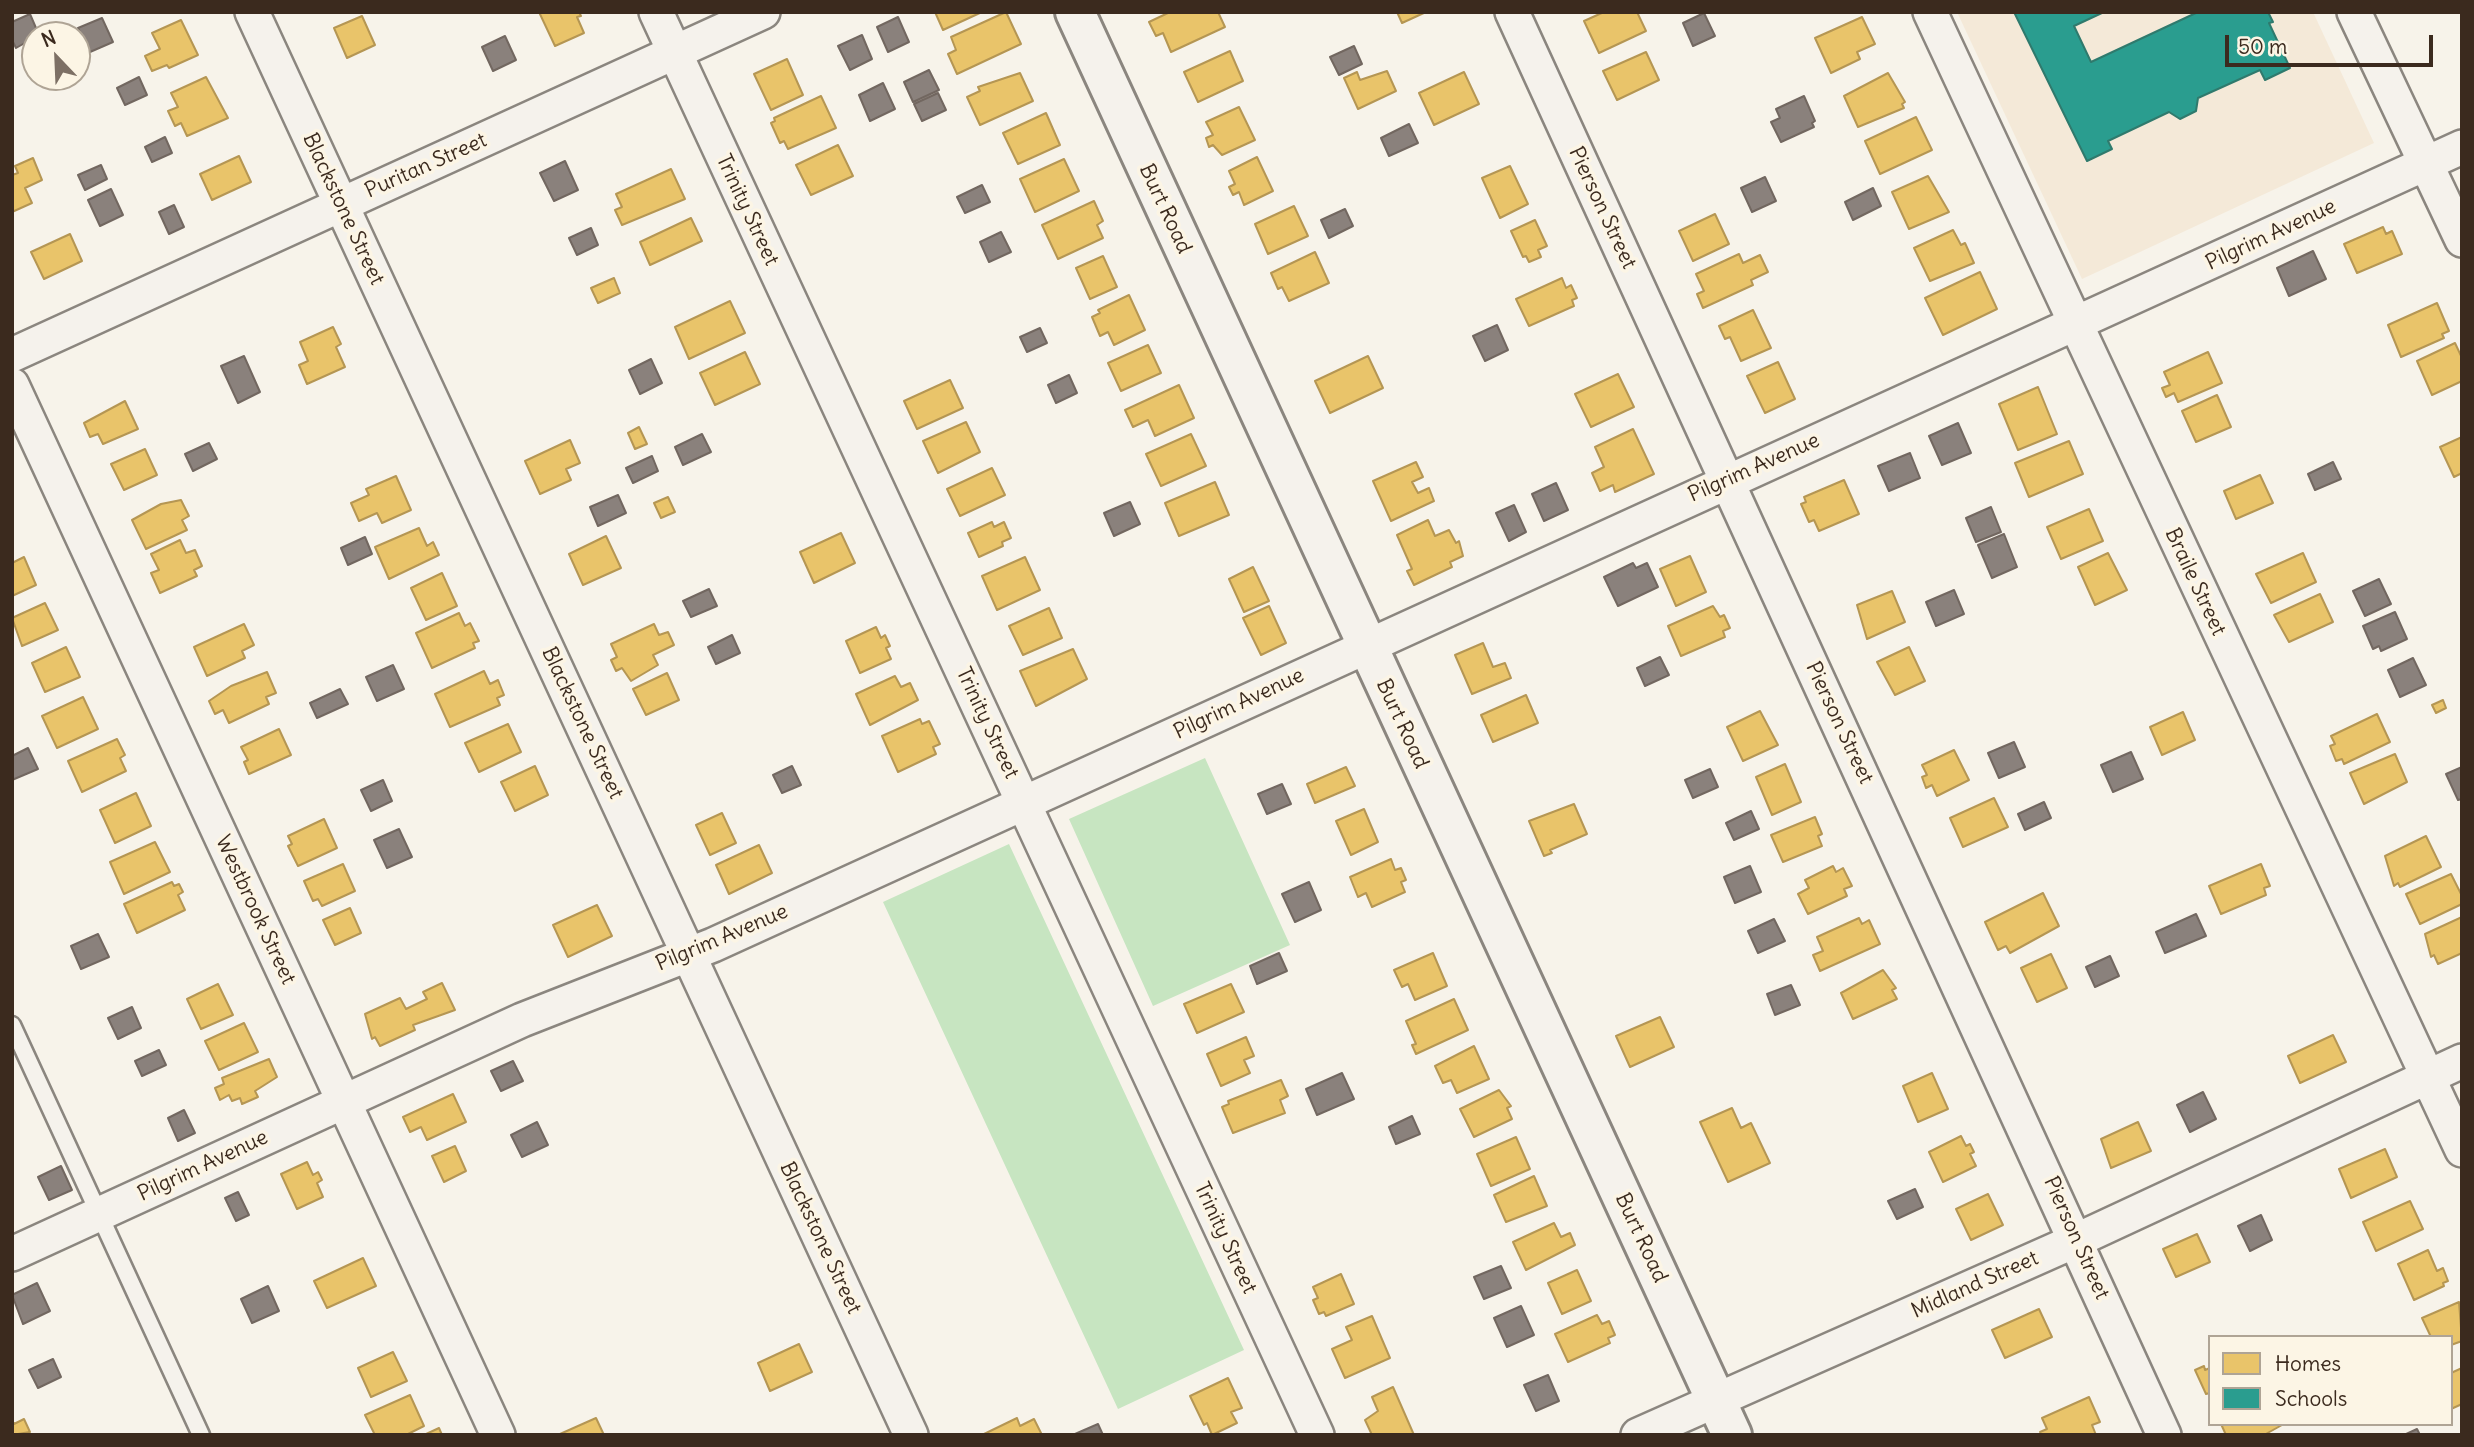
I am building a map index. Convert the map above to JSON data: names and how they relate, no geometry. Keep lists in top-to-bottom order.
{
  "streets": {
    "street": [
      "Puritan Street",
      "Pierson Street",
      "Blackstone Street",
      "Burt Road",
      "Trinity Street",
      "Pilgrim Avenue",
      "Braile Street",
      "Westbrook Street",
      "Midland Street"
    ]
  },
  "crossings": [
    ["Puritan Street", "Blackstone Street"],
    ["Puritan Street", "Trinity Street"],
    ["Pierson Street", "Pilgrim Avenue"],
    ["Pierson Street", "Midland Street"],
    ["Blackstone Street", "Pilgrim Avenue"],
    ["Burt Road", "Pilgrim Avenue"],
    ["Burt Road", "Midland Street"],
    ["Trinity Street", "Pilgrim Avenue"],
    ["Pilgrim Avenue", "Braile Street"],
    ["Pilgrim Avenue", "Westbrook Street"],
    ["Braile Street", "Midland Street"]
  ],
  "legend": ["Homes", "Schools"],
  "scale_bar": "50 m",
  "north": "top left"
}
